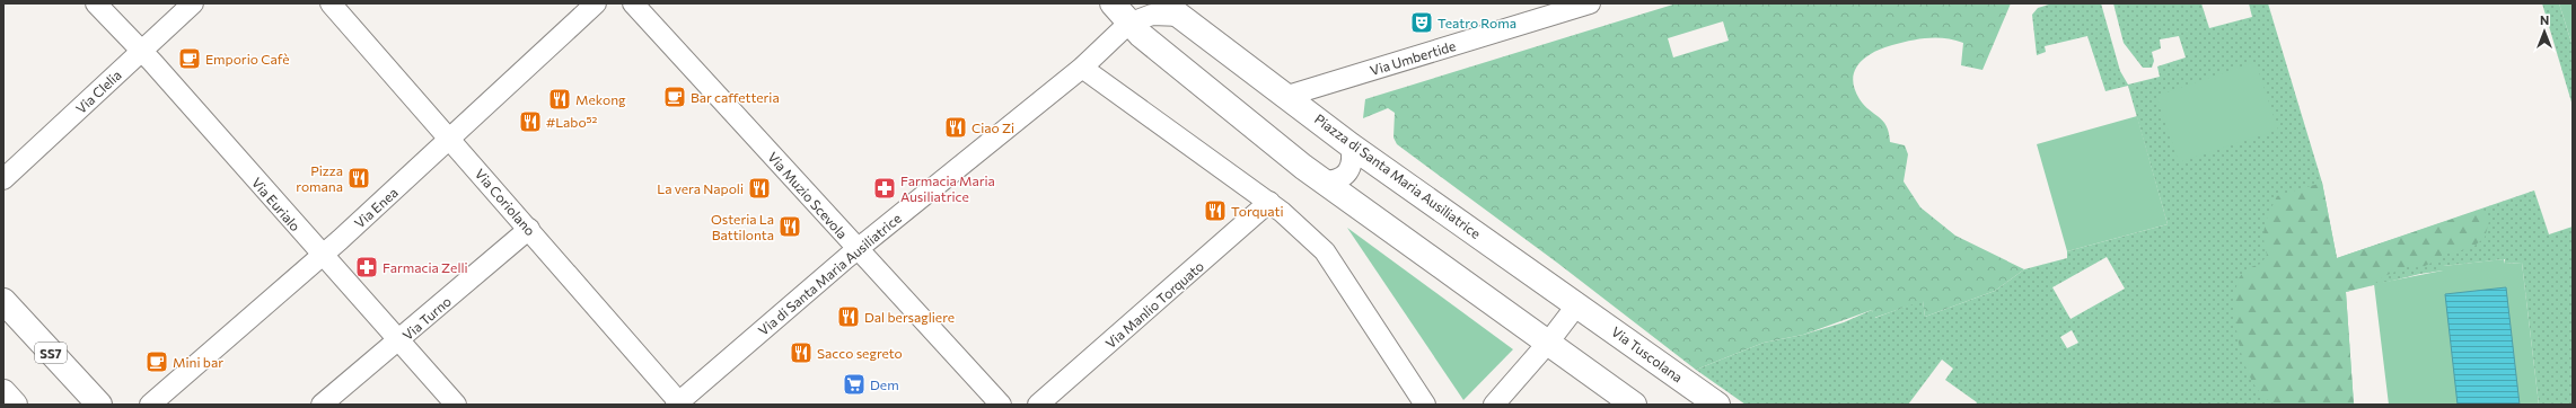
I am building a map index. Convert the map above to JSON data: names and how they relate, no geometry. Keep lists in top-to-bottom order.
{
  "streets": {
    "main road": ["Piazza di Santa Maria Ausiliatrice", "SS7", "Via Tuscolana"],
    "street": [
      "Via Umbertide",
      "Via Clelia",
      "Via Muzio Scevola",
      "Via Coriolano",
      "Via Eurialo",
      "Via Enea",
      "Via di Santa Maria Ausiliatrice",
      "Via Manlio Torquato",
      "Via Turno"
    ]
  },
  "crossings": [
    ["Via Umbertide", "Piazza di Santa Maria Ausiliatrice"],
    ["Via Clelia", "Via Eurialo"],
    ["Piazza di Santa Maria Ausiliatrice", "Via Tuscolana"],
    ["Via Muzio Scevola", "Via di Santa Maria Ausiliatrice"],
    ["Via Coriolano", "Via Enea"],
    ["Via Coriolano", "Via di Santa Maria Ausiliatrice"],
    ["Via Coriolano", "Via Turno"],
    ["Via Eurialo", "Via Enea"],
    ["Via Eurialo", "Via Turno"]
  ],
  "places": {
    "theatre": ["Teatro Roma"],
    "cafe": ["Emporio Cafè", "Bar caffetteria", "Mini bar"],
    "restaurant": [
      "Mekong",
      "#Labo⁵²",
      "Ciao Zi",
      "Pizza romana",
      "La vera Napoli",
      "Torquati",
      "Osteria La Battilonta",
      "Dal bersagliere",
      "Sacco segreto"
    ],
    "pharmacy": ["Farmacia Maria Ausiliatrice", "Farmacia Zelli"],
    "supermarket": ["Dem"]
  },
  "north": "top"
}
